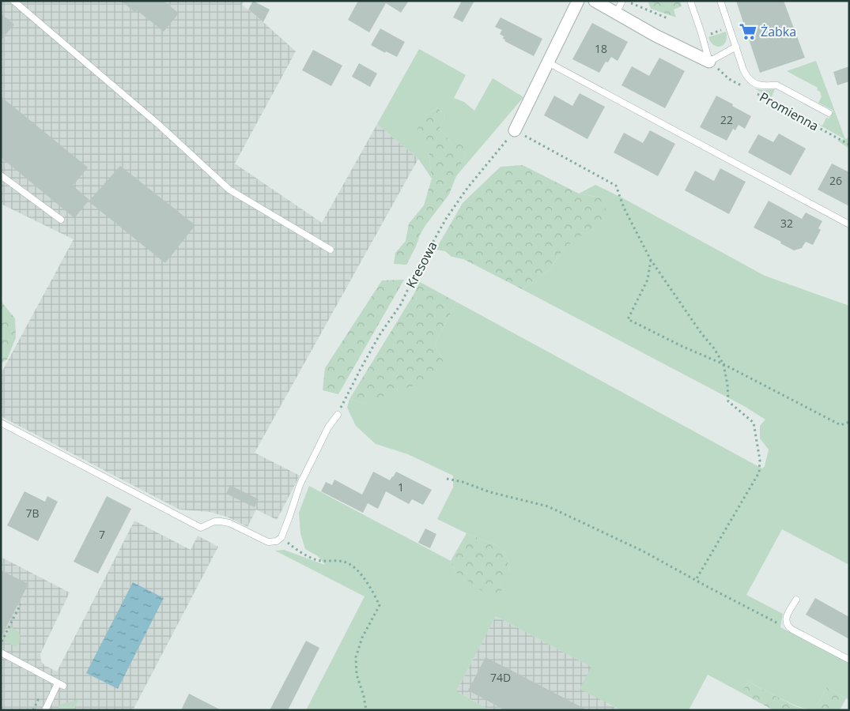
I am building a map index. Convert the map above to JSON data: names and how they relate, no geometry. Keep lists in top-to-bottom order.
{
  "streets": {
    "path": ["Promienna", "Kresowa"]
  },
  "places": {
    "supermarket": ["Żabka"]
  },
  "house_numbers": [
    "18",
    "22",
    "26",
    "32",
    "1",
    "7B",
    "7",
    "74D"
  ]
}
